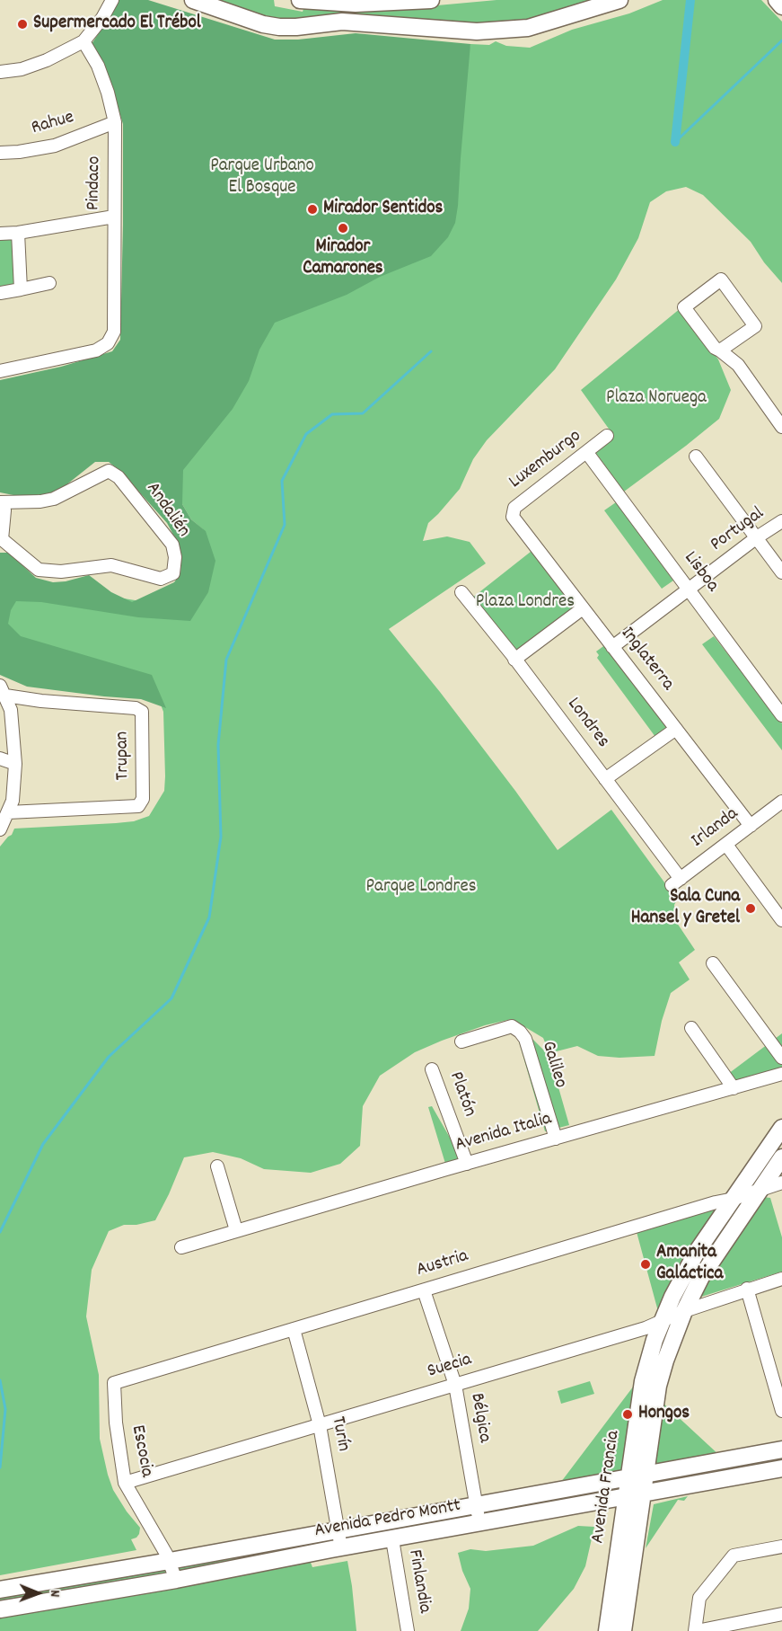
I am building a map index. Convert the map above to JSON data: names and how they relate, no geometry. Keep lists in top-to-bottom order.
{
  "streets": {
    "main road": ["Avenida Francia", "Avenida Pedro Montt"],
    "street": [
      "Rahue",
      "Pindaco",
      "Luxemburgo",
      "Andalién",
      "Portugal",
      "Lisboa",
      "Inglaterra",
      "Londres",
      "Trupan",
      "Irlanda",
      "Galileo",
      "Platón",
      "Avenida Italia",
      "Austria",
      "Suecia",
      "Bélgica",
      "Turín",
      "Escocia",
      "Finlandia"
    ]
  },
  "crossings": [
    ["Rahue", "Pindaco"],
    ["Luxemburgo", "Lisboa"],
    ["Luxemburgo", "Inglaterra"],
    ["Portugal", "Lisboa"],
    ["Portugal", "Inglaterra"],
    ["Inglaterra", "Irlanda"],
    ["Londres", "Irlanda"],
    ["Galileo", "Avenida Italia"],
    ["Platón", "Avenida Italia"],
    ["Austria", "Bélgica"],
    ["Austria", "Turín"],
    ["Austria", "Escocia"],
    ["Austria", "Avenida Francia"],
    ["Suecia", "Bélgica"],
    ["Suecia", "Turín"],
    ["Suecia", "Escocia"],
    ["Suecia", "Avenida Francia"],
    ["Bélgica", "Avenida Pedro Montt"],
    ["Turín", "Avenida Pedro Montt"],
    ["Escocia", "Avenida Pedro Montt"],
    ["Avenida Francia", "Avenida Pedro Montt"],
    ["Avenida Pedro Montt", "Finlandia"]
  ],
  "parks": [
    "Parque Urbano El Bosque",
    "Plaza Noruega",
    "Plaza Londres",
    "Parque Londres"
  ],
  "places": [
    "Supermercado El Trébol",
    "Mirador Sentidos",
    "Mirador Camarones",
    "Sala Cuna Hansel y Gretel",
    "Amanita Galáctica",
    "Hongos"
  ],
  "north": "right"
}
